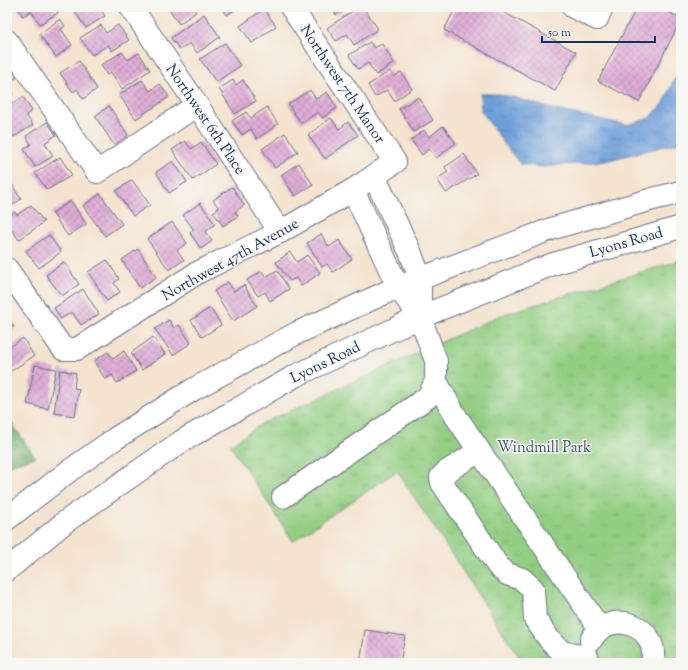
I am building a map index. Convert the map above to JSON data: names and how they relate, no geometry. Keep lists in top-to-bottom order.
{
  "streets": {
    "street": [
      "Northwest 7th Manor",
      "Northwest 6th Place",
      "Lyons Road",
      "Northwest 47th Avenue"
    ]
  },
  "crossings": [
    ["Northwest 7th Manor", "Northwest 47th Avenue"],
    ["Northwest 6th Place", "Northwest 47th Avenue"]
  ],
  "parks": ["Windmill Park"],
  "scale_bar": "50 m"
}
